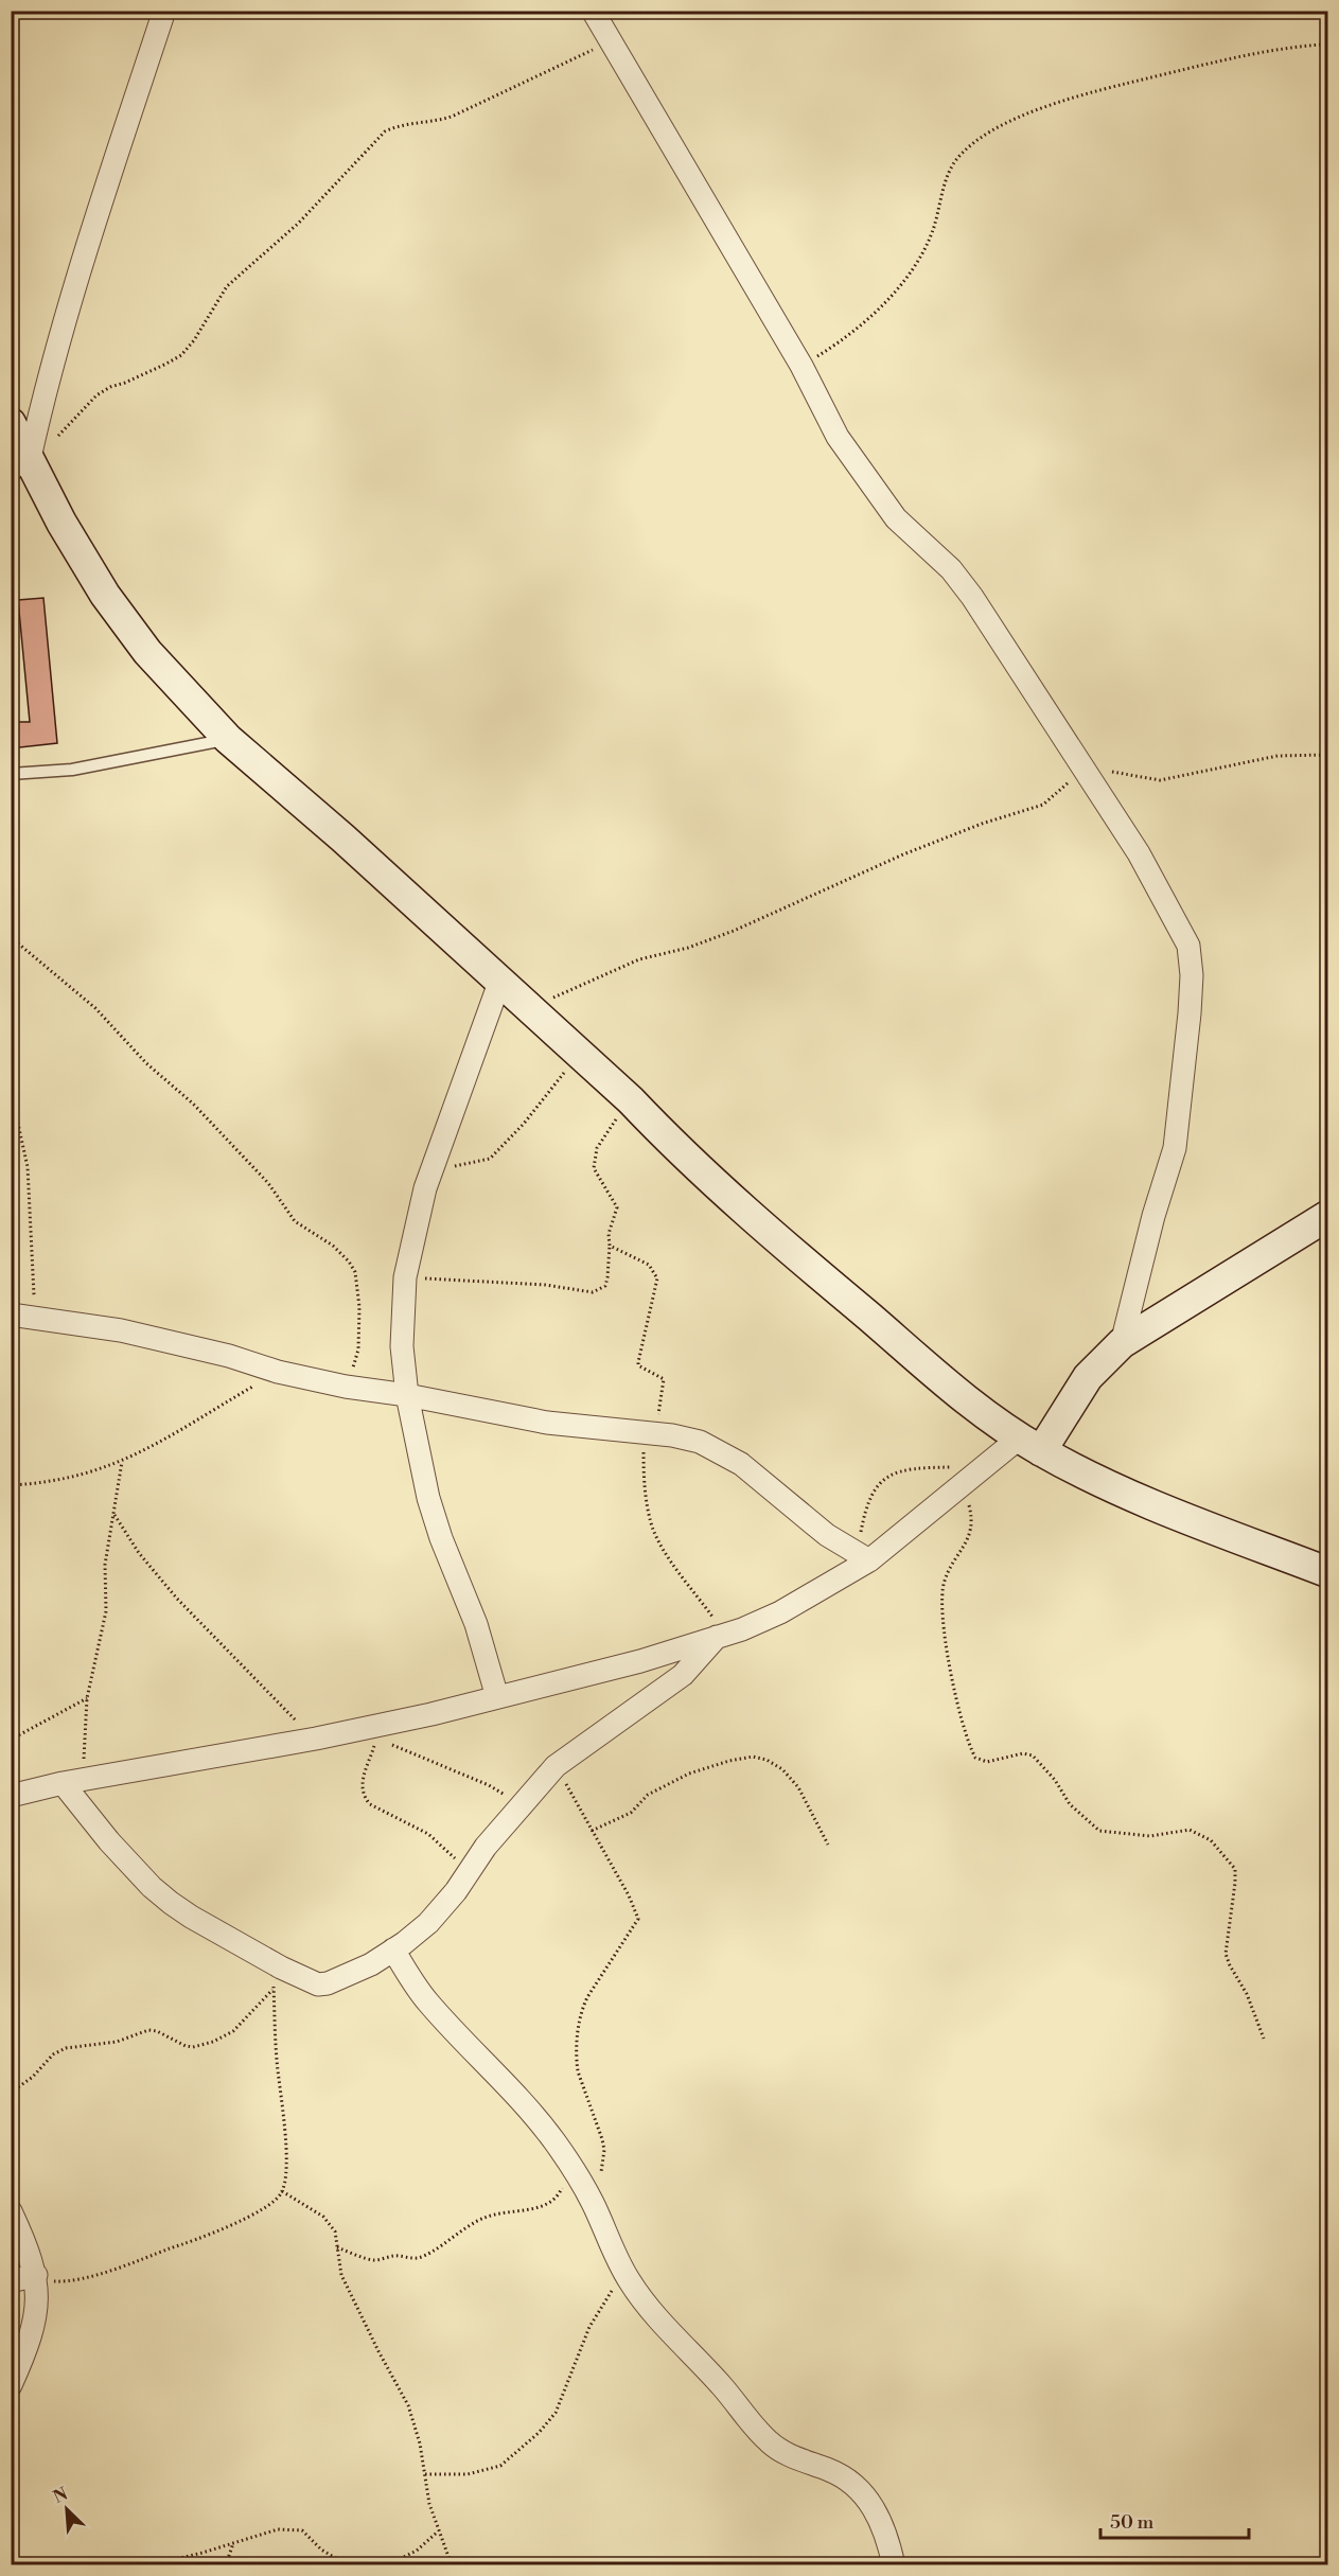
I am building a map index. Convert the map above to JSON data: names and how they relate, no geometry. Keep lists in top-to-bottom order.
{
  "scale_bar": "50 m",
  "north": "top left"
}
